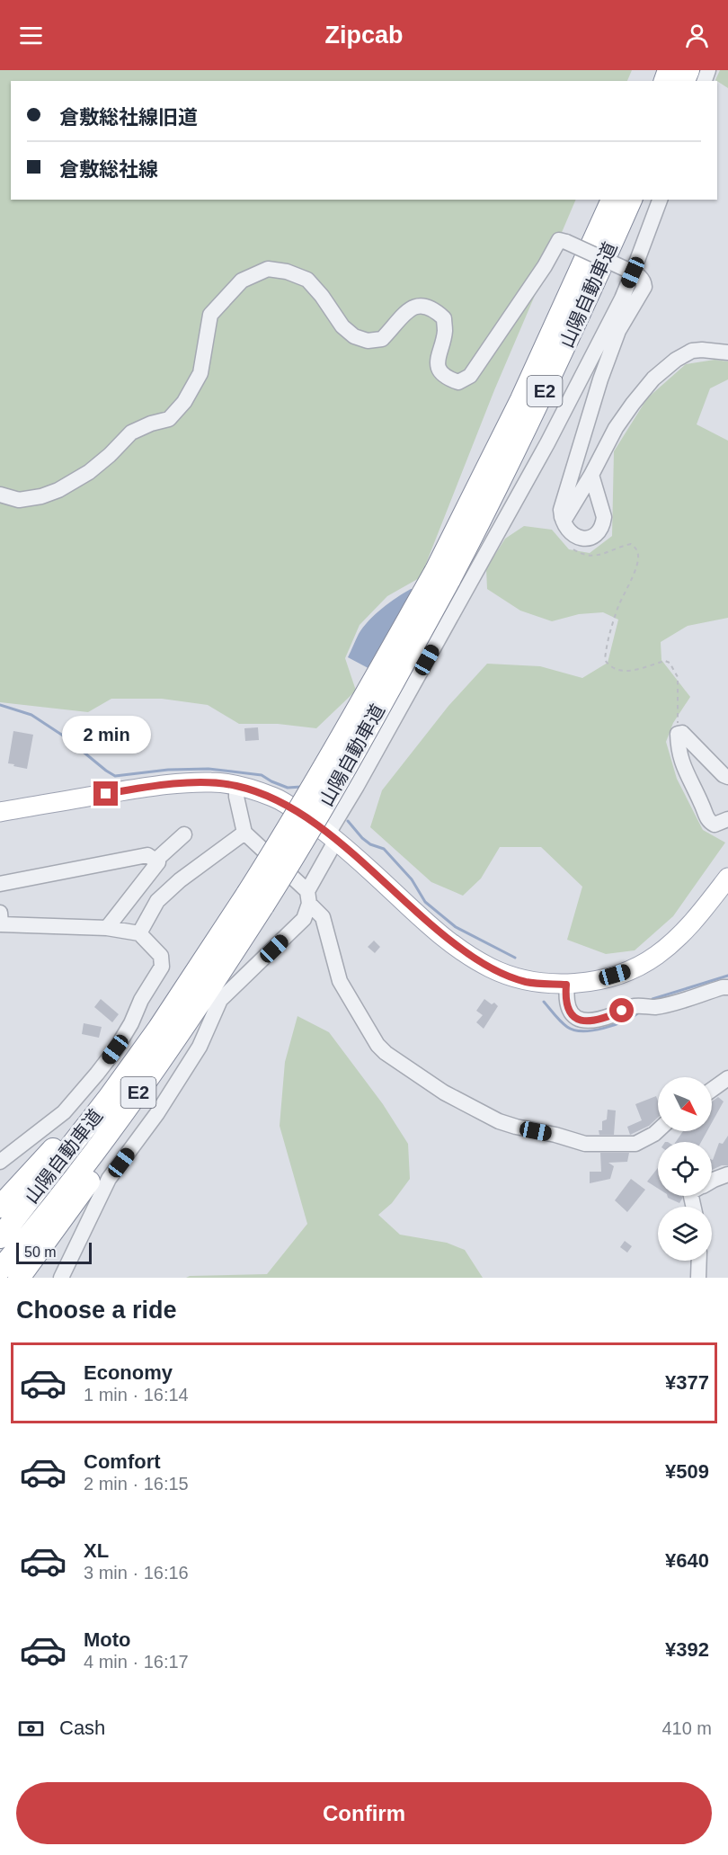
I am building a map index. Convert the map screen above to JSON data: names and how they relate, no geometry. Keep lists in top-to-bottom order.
{
  "streets": {
    "highway": ["山陽自動車道", "E2"]
  },
  "scale_bar": "50 m",
  "north": "bottom right",
  "page": {
    "header": "Zipcab",
    "banner": ["倉敷総社線旧道", "倉敷総社線"],
    "bubble": "2 min",
    "scale": "50 m",
    "heading": "Choose a ride",
    "list": [
      {
        "name": "Economy",
        "note": "1 min · 16:14",
        "value": "¥377"
      },
      {
        "name": "Comfort",
        "note": "2 min · 16:15",
        "value": "¥509"
      },
      {
        "name": "XL",
        "note": "3 min · 16:16",
        "value": "¥640"
      },
      {
        "name": "Moto",
        "note": "4 min · 16:17",
        "value": "¥392"
      }
    ],
    "pay": ["Cash", "410 m"],
    "buttons": "Confirm"
  }
}
